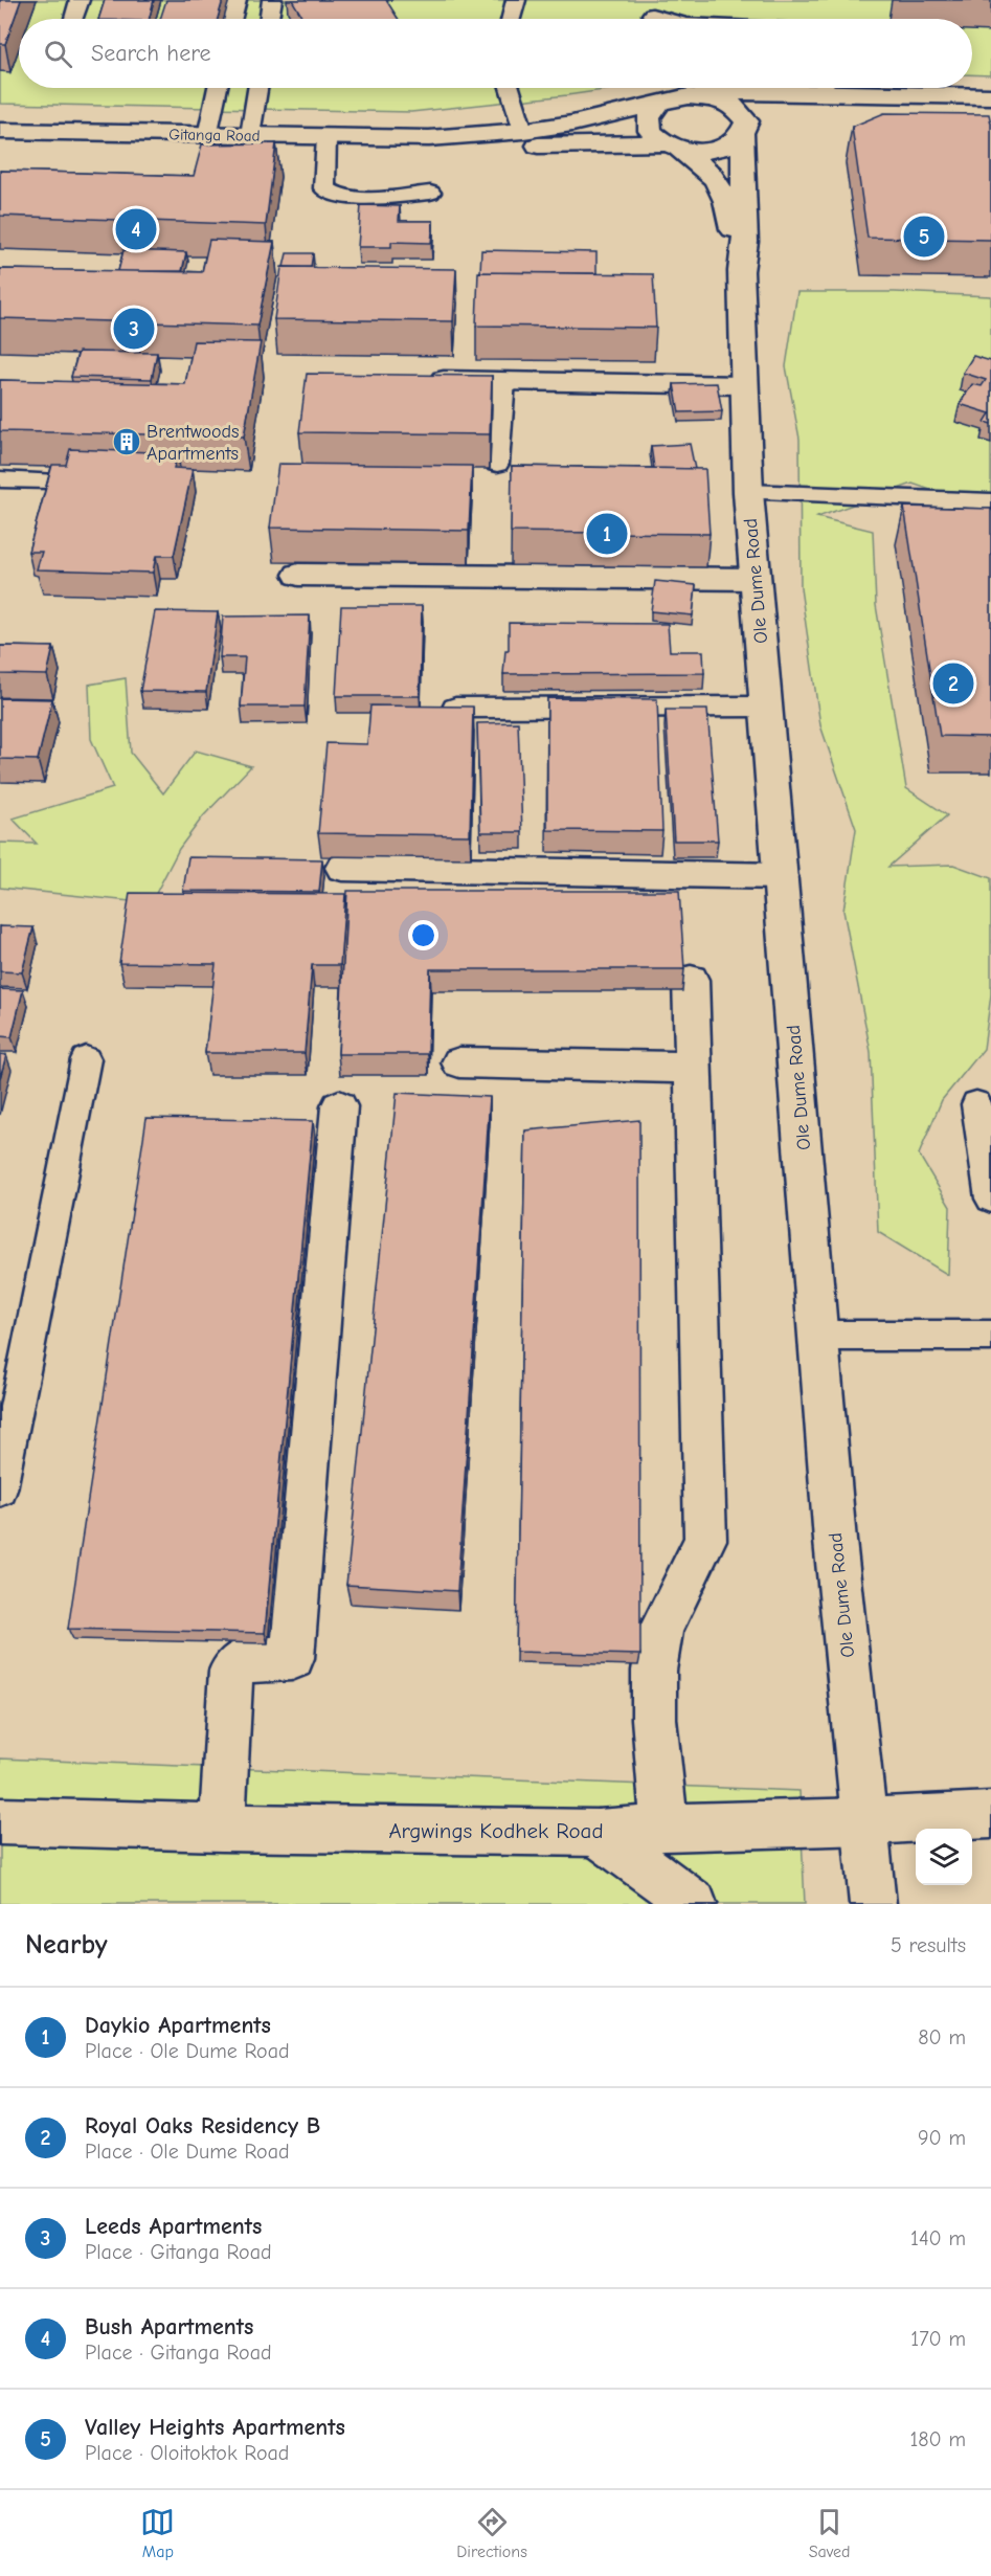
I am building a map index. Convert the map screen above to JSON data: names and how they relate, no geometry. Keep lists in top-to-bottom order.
{
  "streets": {
    "main road": ["Gitanga Road", "Ole Dume Road", "Argwings Kodhek Road"]
  },
  "crossings": [
    ["Ole Dume Road", "Argwings Kodhek Road"]
  ],
  "places": {
    "building": ["Brentwoods Apartments"]
  },
  "page": {
    "search": "Search here",
    "pins": [
      "4",
      "5",
      "3",
      "1",
      "2"
    ],
    "heading": ["Nearby", "5 results"],
    "list": [
      {
        "mark": "1",
        "name": "Daykio Apartments",
        "note": "Place · Ole Dume Road",
        "value": "80 m"
      },
      {
        "mark": "2",
        "name": "Royal Oaks Residency B",
        "note": "Place · Ole Dume Road",
        "value": "90 m"
      },
      {
        "mark": "3",
        "name": "Leeds Apartments",
        "note": "Place · Gitanga Road",
        "value": "140 m"
      },
      {
        "mark": "4",
        "name": "Bush Apartments",
        "note": "Place · Gitanga Road",
        "value": "170 m"
      },
      {
        "mark": "5",
        "name": "Valley Heights Apartments",
        "note": "Place · Oloitoktok Road",
        "value": "180 m"
      }
    ],
    "nav": ["Map", "Directions", "Saved"]
  }
}
